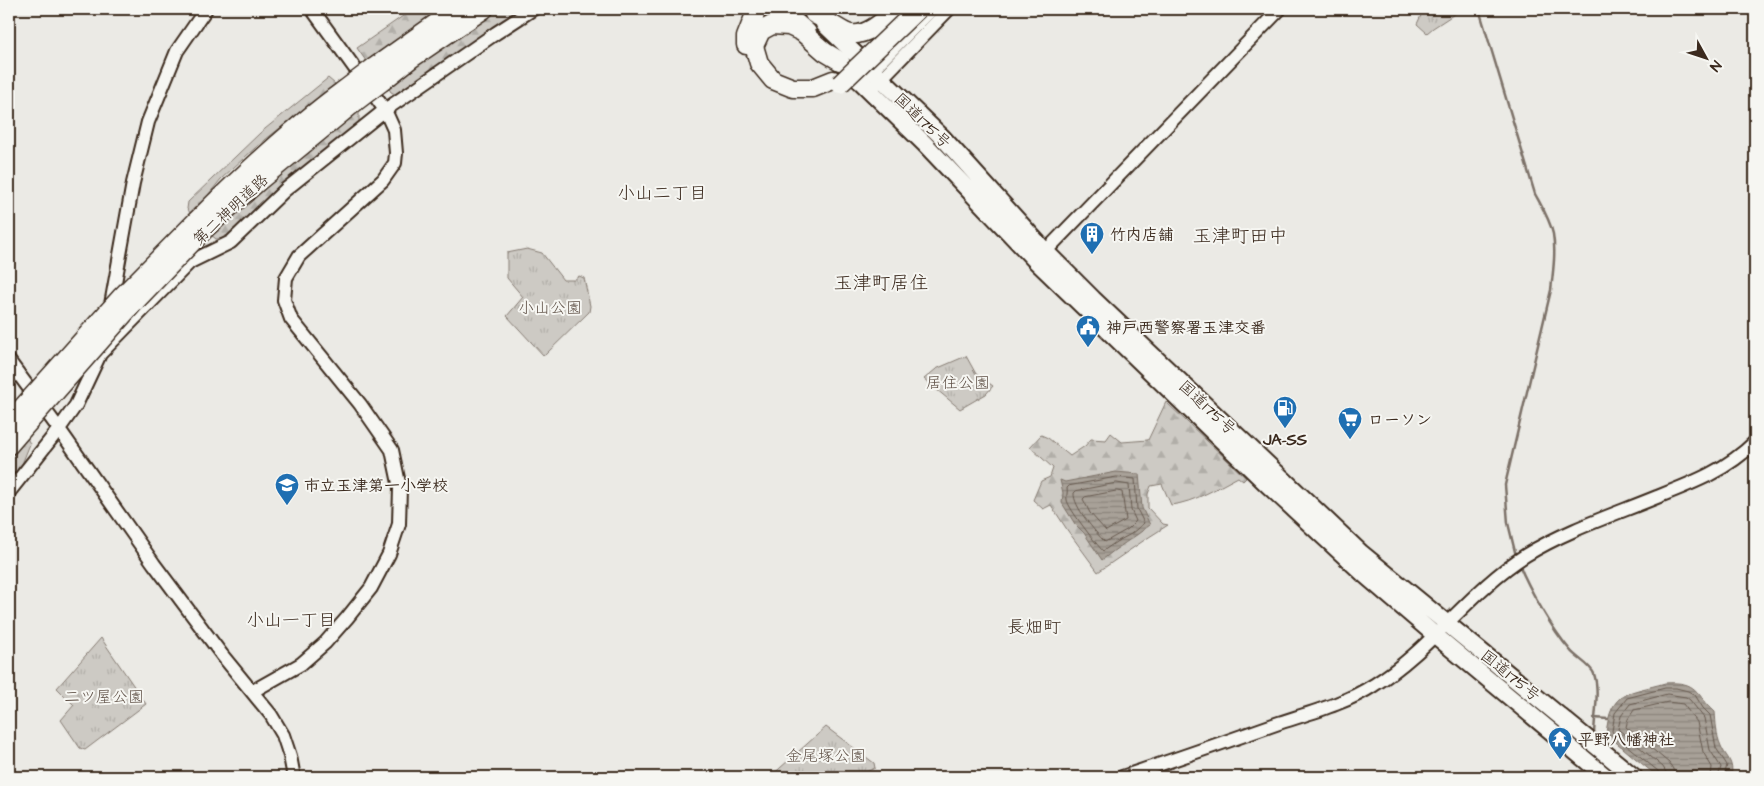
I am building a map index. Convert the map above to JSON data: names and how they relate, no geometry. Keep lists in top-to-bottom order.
{
  "streets": {
    "highway": ["国道175号", "第二神明道路"]
  },
  "districts": [
    "小山二丁目",
    "玉津町田中",
    "玉津町居住",
    "小山一丁目",
    "長畑町"
  ],
  "parks": [
    "小山公園",
    "居住公園",
    "二ツ屋公園",
    "金尾塚公園"
  ],
  "places": {
    "building": ["竹内店舗"],
    "public building": ["神戸西警察署玉津交番"],
    "fuel station": ["JA-SS"],
    "supermarket": ["ローソン"],
    "school or university": ["市立玉津第一小学校"],
    "temple": ["平野八幡神社"]
  },
  "north": "bottom right"
}
